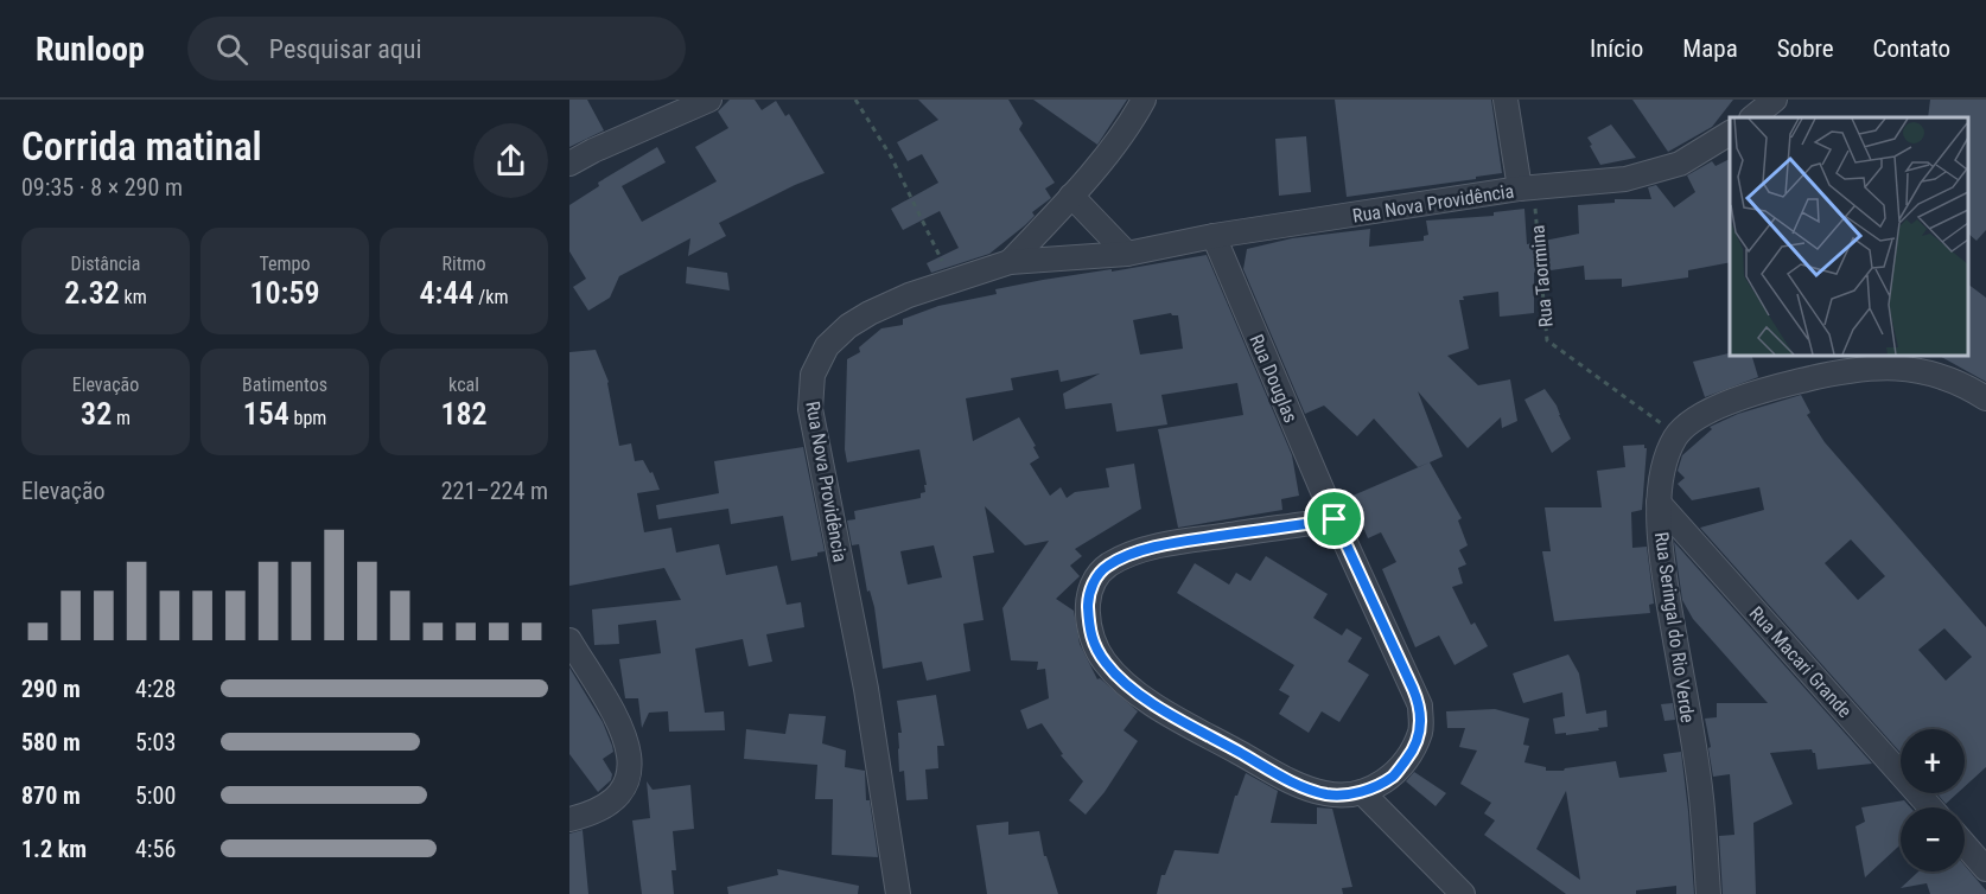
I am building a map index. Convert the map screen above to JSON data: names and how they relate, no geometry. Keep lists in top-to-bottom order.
{
  "streets": {
    "street": [
      "Rua Nova Providência",
      "Rua Douglas",
      "Rua Seringal do Rio Verde",
      "Rua Macari Grande"
    ],
    "path": ["Rua Taormina"]
  },
  "crossings": [
    ["Rua Nova Providência", "Rua Taormina"],
    ["Rua Nova Providência", "Rua Douglas"],
    ["Rua Taormina", "Rua Seringal do Rio Verde"],
    ["Rua Seringal do Rio Verde", "Rua Macari Grande"]
  ],
  "page": {
    "header": "Runloop",
    "search": "Pesquisar aqui",
    "nav": [
      "Início",
      "Mapa",
      "Sobre",
      "Contato"
    ],
    "heading": ["Corrida matinal", "09:35 · 8 × 290 m"],
    "stats": [
      ["Distância", "2.32 km"],
      ["Tempo", "10:59"],
      ["Ritmo", "4:44 /km"],
      ["Elevação", "32 m"],
      ["Batimentos", "154 bpm"],
      ["kcal", "182"]
    ],
    "chart": ["Elevação", "221–224 m"],
    "list": [
      {
        "name": "290 m",
        "note": "4:28"
      },
      {
        "name": "580 m",
        "note": "5:03"
      },
      {
        "name": "870 m",
        "note": "5:00"
      },
      {
        "name": "1.2 km",
        "note": "4:56"
      }
    ],
    "map_buttons": ["+", "−"]
  }
}
